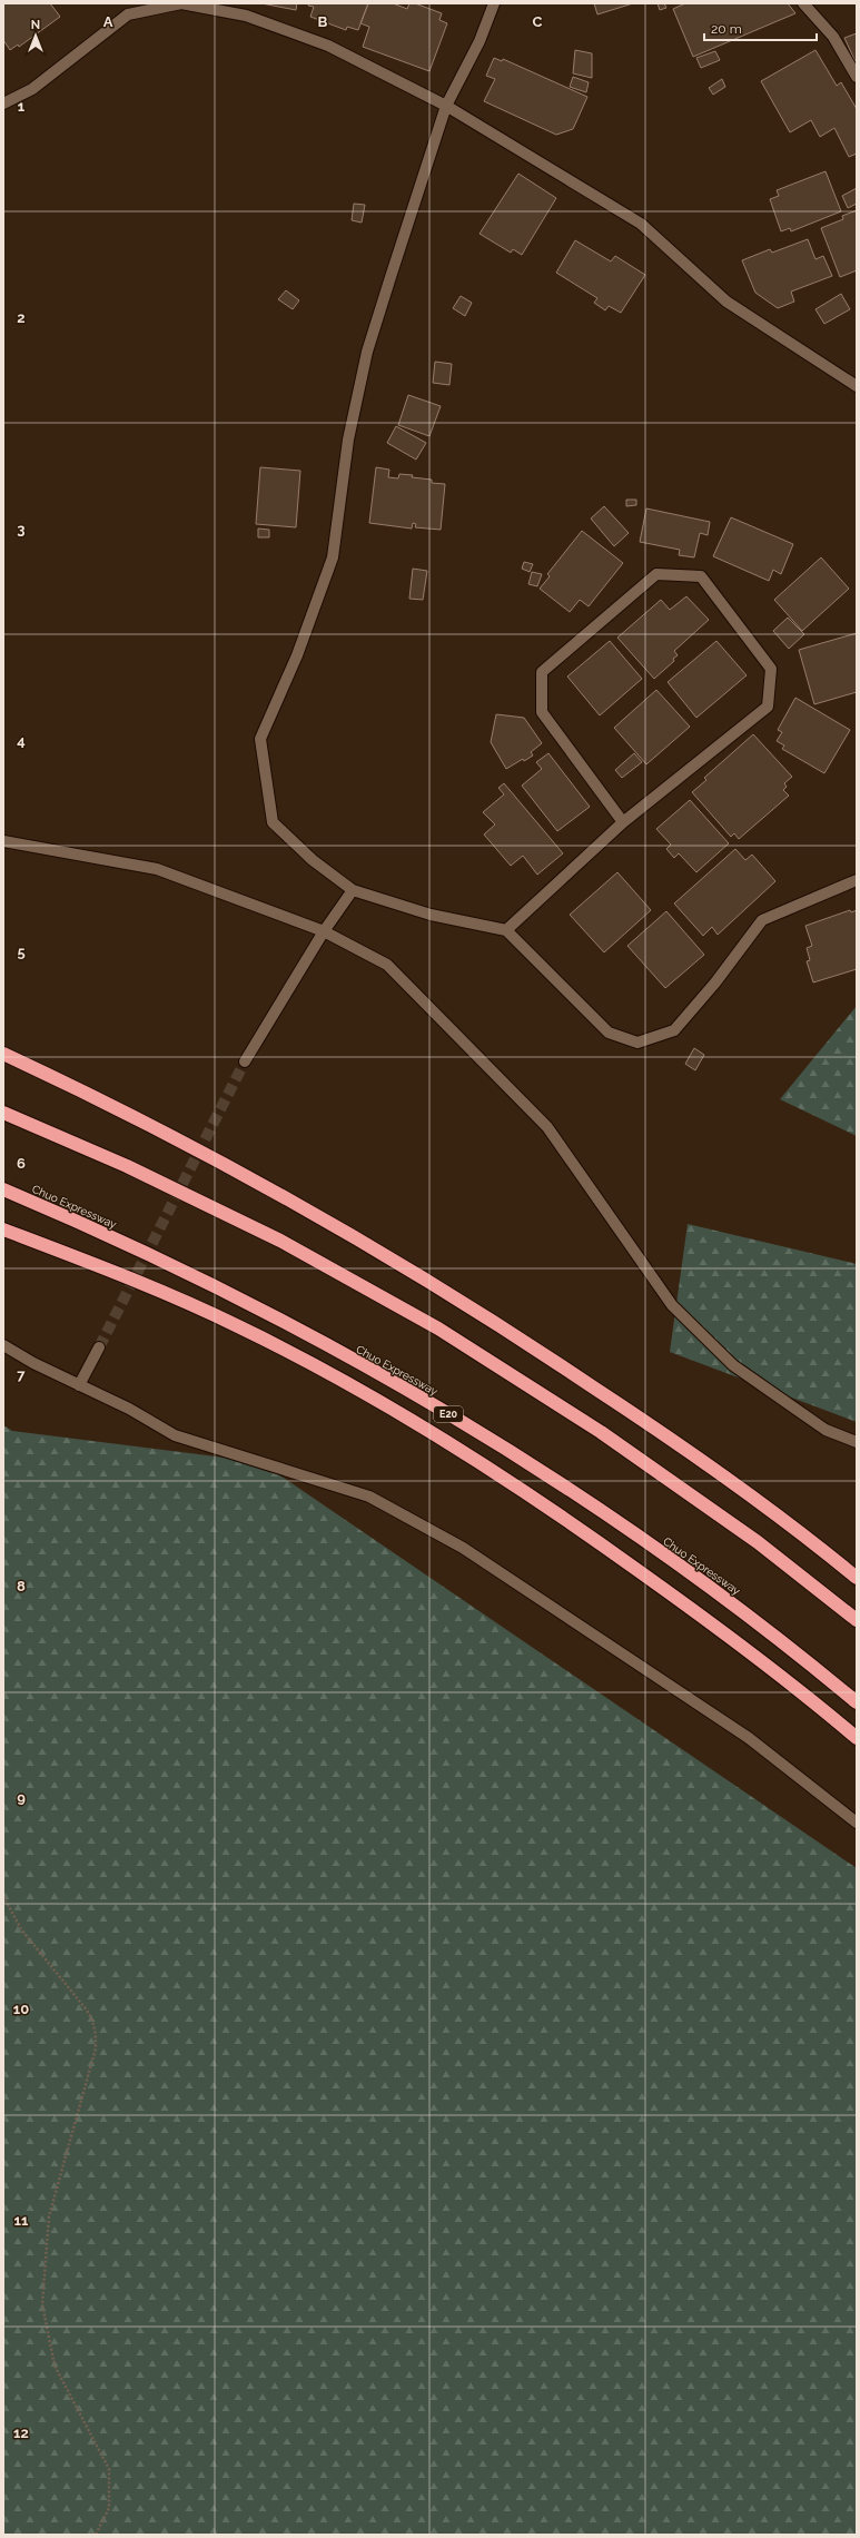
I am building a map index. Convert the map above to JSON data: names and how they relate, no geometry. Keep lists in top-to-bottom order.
{
  "streets": {
    "highway": ["Chuo Expressway", "E20"]
  },
  "scale_bar": "20 m",
  "north": "top",
  "grid": {
    "columns": ["A", "B", "C"],
    "rows": [
      "1",
      "2",
      "3",
      "4",
      "5",
      "6",
      "7",
      "8",
      "9",
      "10",
      "11",
      "12"
    ]
  }
}
